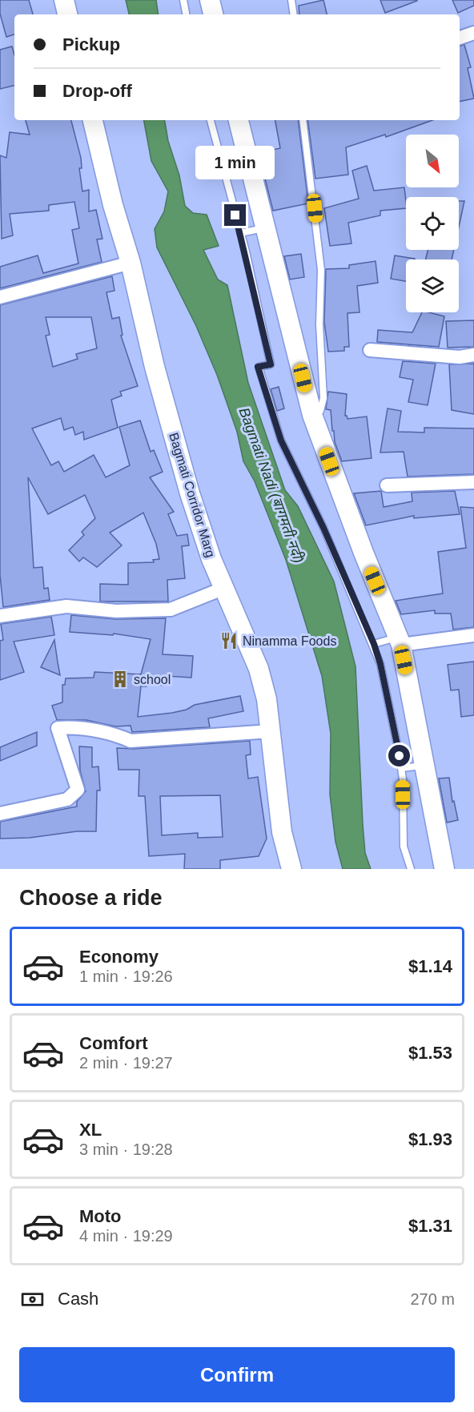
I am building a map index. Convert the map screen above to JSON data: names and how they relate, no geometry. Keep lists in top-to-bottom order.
{
  "streets": {
    "street": ["Bagmati Corridor Marg"]
  },
  "water": ["Bagmati Nadi (बागमती नदी)"],
  "places": {
    "restaurant": ["Ninamma Foods"],
    "building": ["school"]
  },
  "north": "bottom right",
  "page": {
    "banner": ["Pickup", "Drop-off"],
    "bubble": "1 min",
    "heading": "Choose a ride",
    "list": [
      {
        "name": "Economy",
        "note": "1 min · 19:26",
        "value": "$1.14"
      },
      {
        "name": "Comfort",
        "note": "2 min · 19:27",
        "value": "$1.53"
      },
      {
        "name": "XL",
        "note": "3 min · 19:28",
        "value": "$1.93"
      },
      {
        "name": "Moto",
        "note": "4 min · 19:29",
        "value": "$1.31"
      }
    ],
    "pay": ["Cash", "270 m"],
    "buttons": "Confirm"
  }
}
